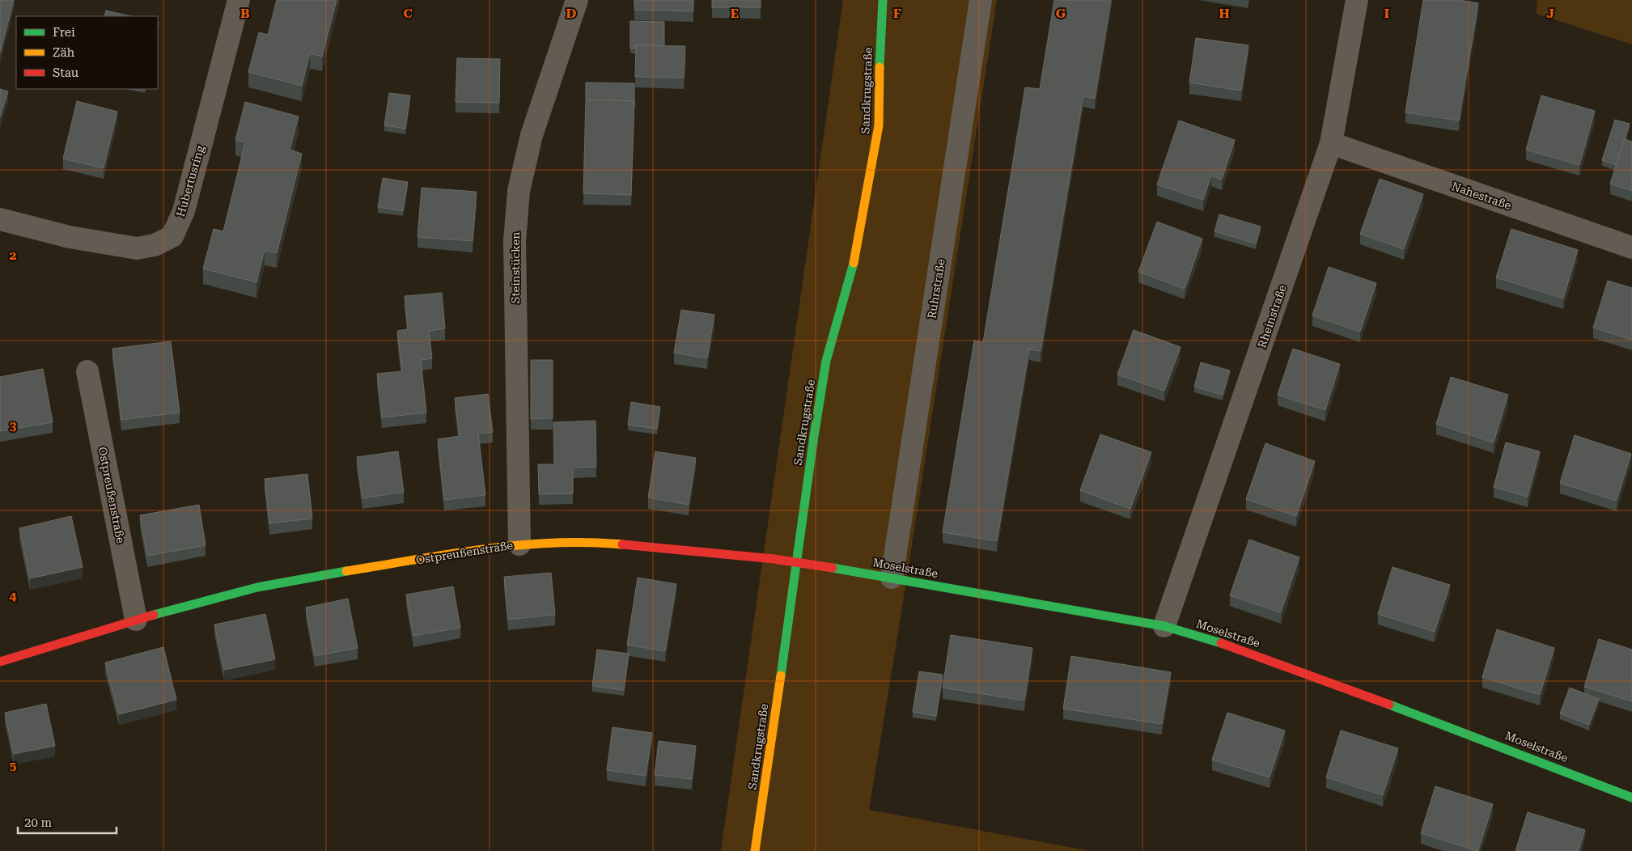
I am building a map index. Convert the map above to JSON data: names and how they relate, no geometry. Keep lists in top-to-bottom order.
{
  "streets": {
    "street": [
      "Sandkrugstraße",
      "Hubertusring",
      "Nahestraße",
      "Steinstücken",
      "Ruhrstraße",
      "Rheinstraße",
      "Ostpreußenstraße",
      "Moselstraße"
    ]
  },
  "crossings": [
    ["Sandkrugstraße", "Ostpreußenstraße"],
    ["Sandkrugstraße", "Moselstraße"],
    ["Nahestraße", "Rheinstraße"],
    ["Steinstücken", "Ostpreußenstraße"],
    ["Ruhrstraße", "Moselstraße"],
    ["Rheinstraße", "Moselstraße"],
    ["Ostpreußenstraße", "Moselstraße"]
  ],
  "legend": ["Frei", "Zäh", "Stau"],
  "scale_bar": "20 m",
  "grid": {
    "columns": [
      "B",
      "C",
      "D",
      "E",
      "F",
      "G",
      "H",
      "I",
      "J"
    ],
    "rows": [
      "2",
      "3",
      "4",
      "5"
    ]
  }
}
